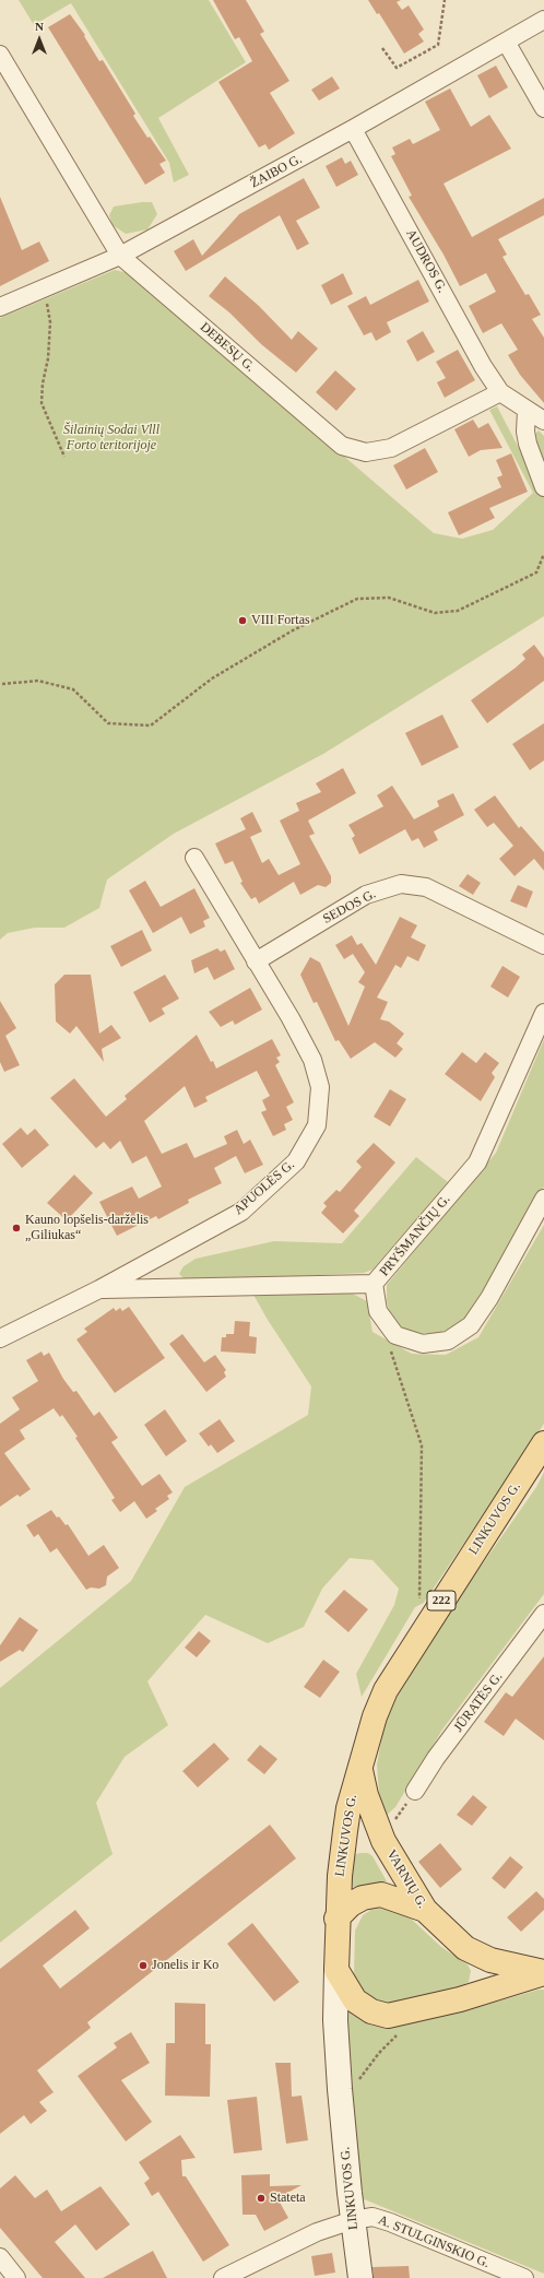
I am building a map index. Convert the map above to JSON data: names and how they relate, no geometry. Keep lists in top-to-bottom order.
{
  "streets": {
    "main road": ["LINKUVOS G.", "222", "VARNIŲ G."],
    "street": [
      "ŽAIBO G.",
      "AUDROS G.",
      "DEBESŲ G.",
      "SEDOS G.",
      "APUOLĖS G.",
      "PRYŠMANČIŲ G.",
      "JŪRATĖS G.",
      "A. STULGINSKIO G."
    ]
  },
  "crossings": [
    ["ŽAIBO G.", "AUDROS G."],
    ["ŽAIBO G.", "DEBESŲ G."],
    ["AUDROS G.", "DEBESŲ G."],
    ["SEDOS G.", "APUOLĖS G."],
    ["APUOLĖS G.", "PRYŠMANČIŲ G."],
    ["LINKUVOS G.", "VARNIŲ G."],
    ["LINKUVOS G.", "A. STULGINSKIO G."]
  ],
  "parks": ["Šilainių Sodai Vlll Forto teritorijoje"],
  "places": [
    "VIII Fortas",
    "Kauno lopšelis-darželis „Giliukas“",
    "Jonelis ir Ko",
    "Stateta"
  ],
  "north": "top"
}
